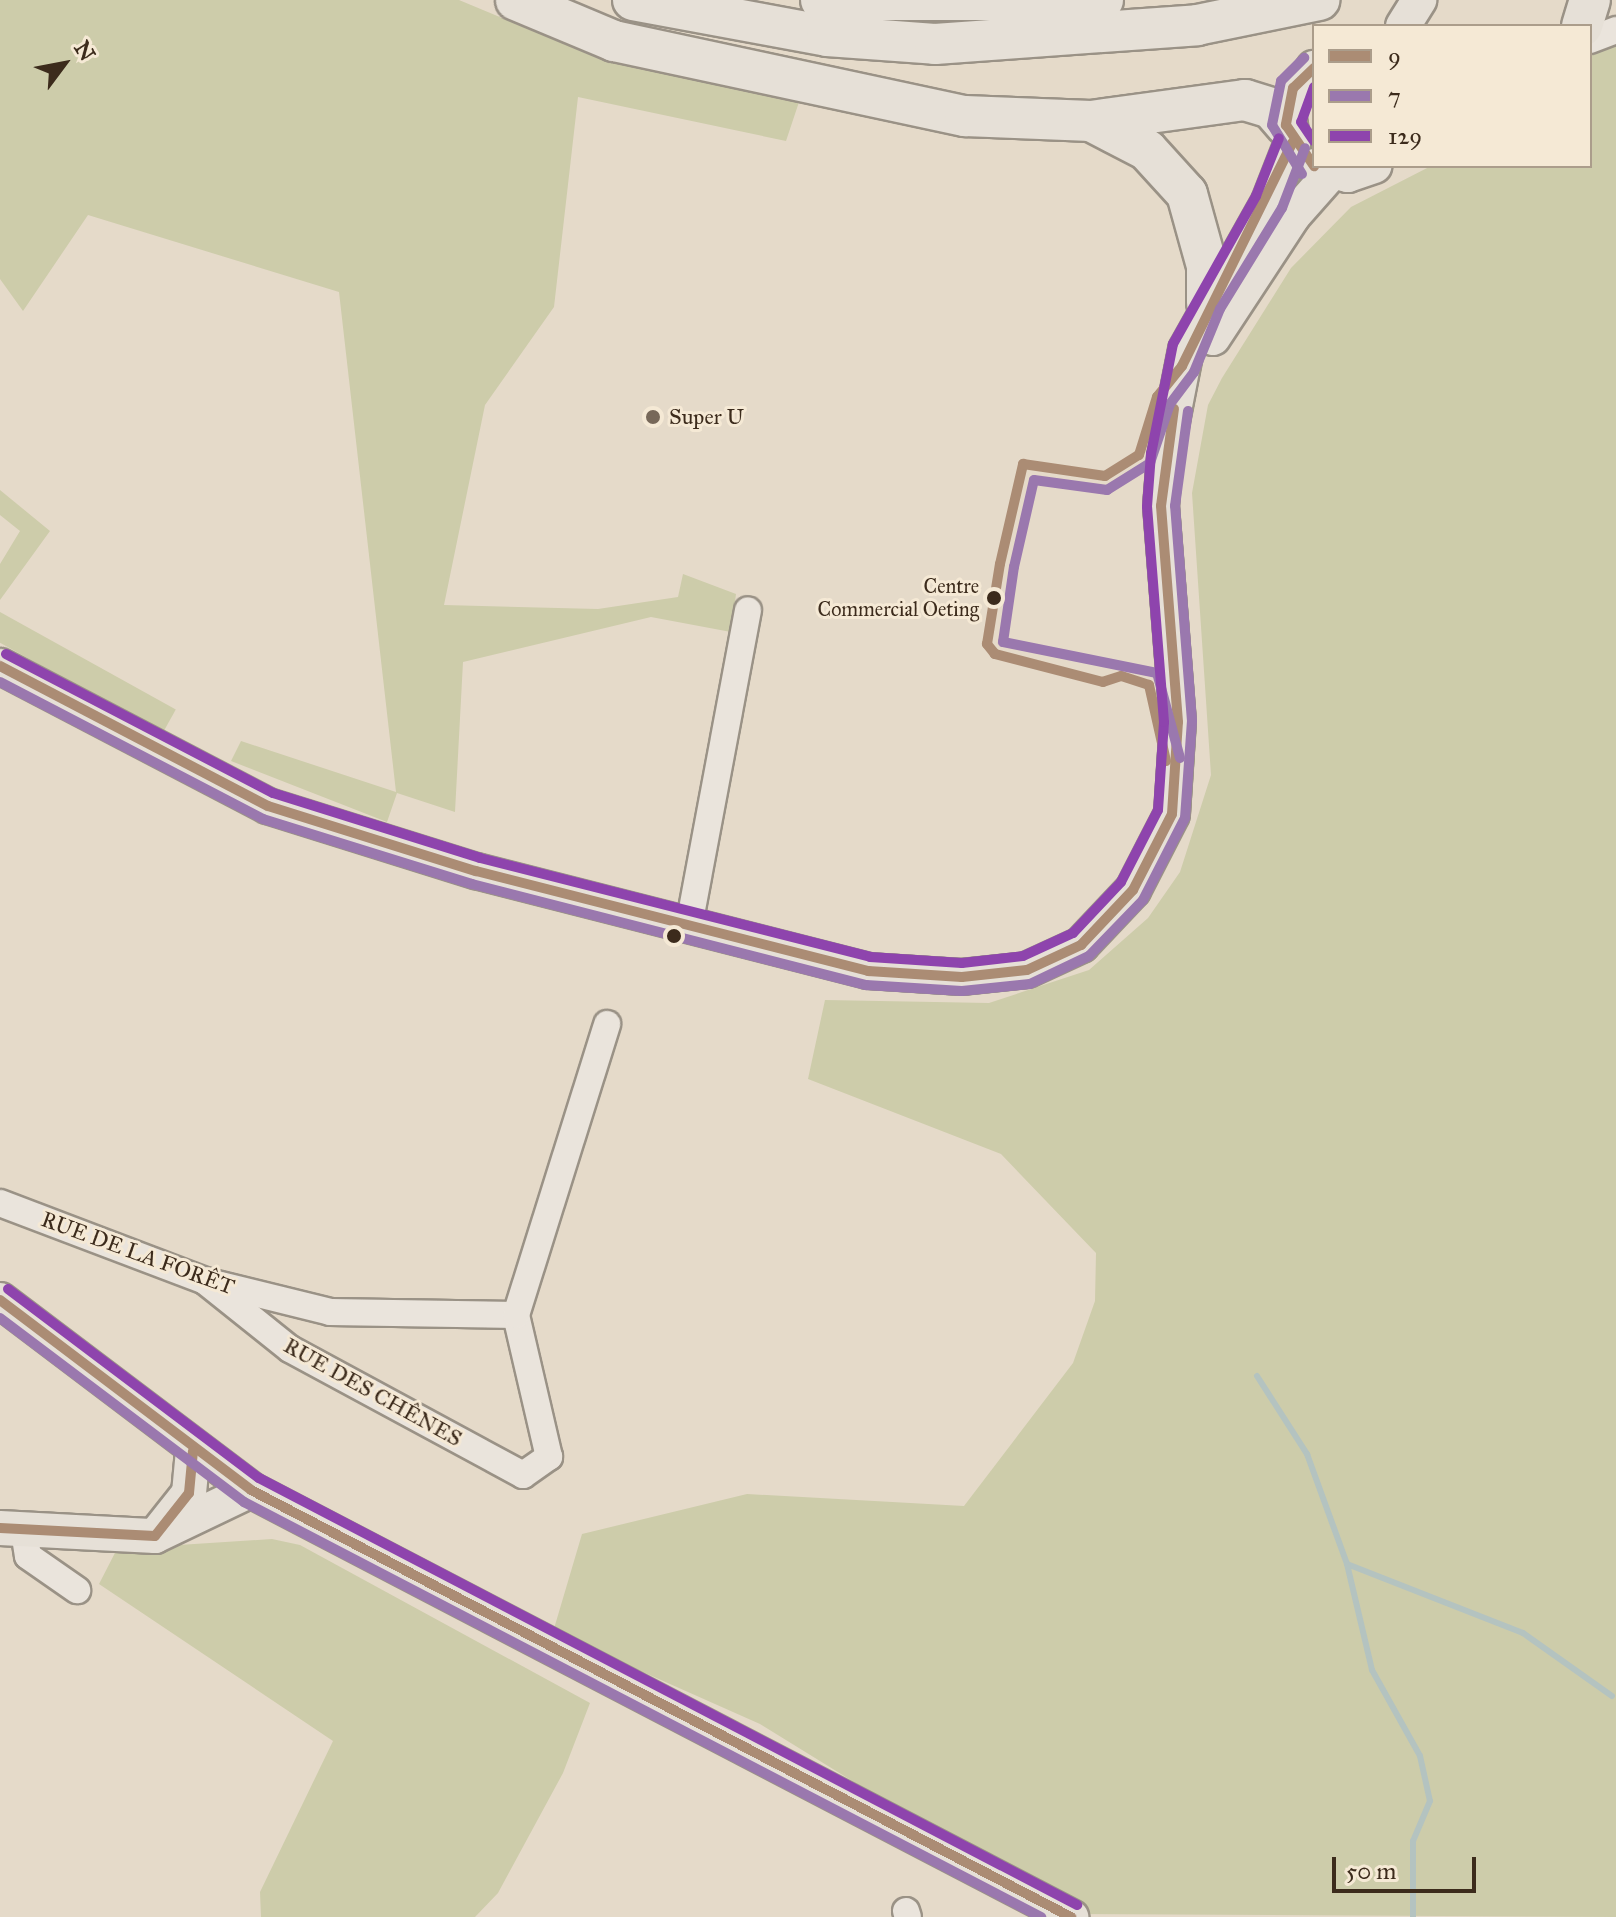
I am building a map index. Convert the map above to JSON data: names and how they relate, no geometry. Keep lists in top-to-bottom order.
{
  "streets": {
    "street": ["RUE DE LA FORÊT", "RUE DES CHÊNES"]
  },
  "crossings": [
    ["RUE DE LA FORÊT", "RUE DES CHÊNES"]
  ],
  "places": ["Super U", "Centre Commercial Oeting"],
  "lines": ["transit line 7", "transit line 9", "transit line 129"],
  "legend": ["9", "7", "129"],
  "scale_bar": "50 m",
  "north": "top right"
}
